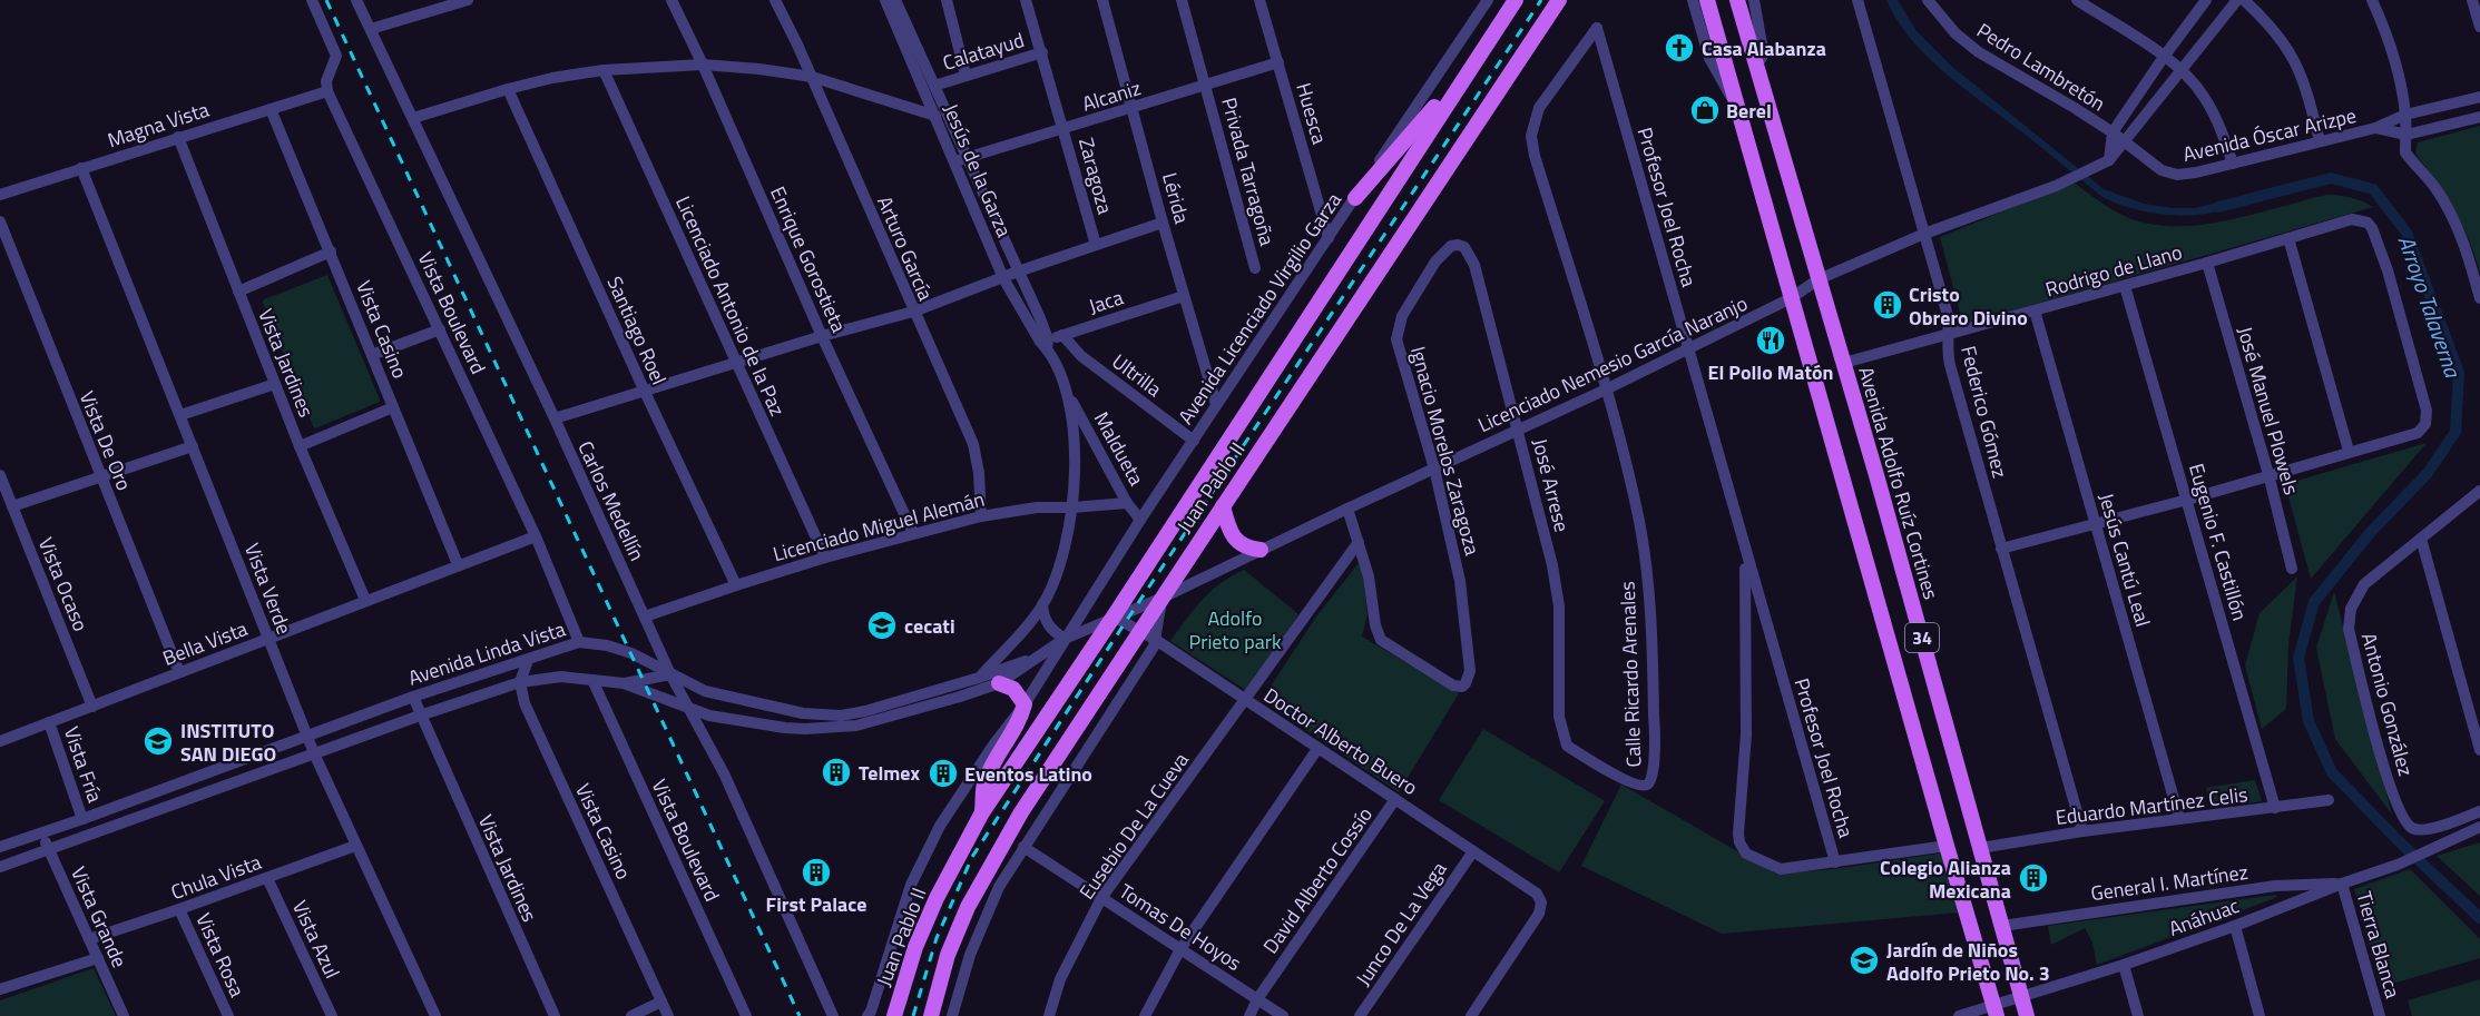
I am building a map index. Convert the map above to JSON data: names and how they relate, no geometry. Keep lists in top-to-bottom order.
{
  "streets": {
    "main road": ["Avenida Adolfo Ruíz Cortines", "Juan Pablo II", "34"],
    "street": [
      "Calatayud",
      "Pedro Lambretón",
      "Alcaniz",
      "Huesca",
      "Magna Vista",
      "Avenida Óscar Arizpe",
      "Jesús de la Garza",
      "Privada Tarragoña",
      "Zaragoza",
      "Lérida",
      "Profesor Joel Rocha",
      "Arturo García",
      "Enrique Gorostieta",
      "Rodrigo de Llano",
      "Jaca",
      "Licenciado Antonio de la Paz",
      "Avenida Licenciado Virgilio Garza",
      "Vista Boulevard",
      "Vista Casino",
      "Santiago Roel",
      "Vista Jardines",
      "Licenciado Nemesio García Naranjo",
      "Ultrilla",
      "José Manuel Plowels",
      "Federico Gómez",
      "Vista De Oro",
      "Maldueta",
      "Ignacio Morelos Zaragoza",
      "José Arrese",
      "Carlos Medellín",
      "Licenciado Miguel Alemán",
      "Eugenio F. Castillón",
      "Jesús Cantú Leal",
      "Vista Ocaso",
      "Vista Verde",
      "Bella Vista",
      "Avenida Linda Vista",
      "Calle Ricardo Arenales",
      "Antonio González",
      "Doctor Alberto Buero",
      "Vista Fría",
      "Eduardo Martínez Celis",
      "Eusebio De La Cueva",
      "Chula Vista",
      "David Alberto Cossío",
      "General I. Martínez",
      "Vista Grande",
      "Anáhuac",
      "Junco De La Vega",
      "Tomas De Hoyos",
      "Vista Azul",
      "Tierra Blanca",
      "Vista Rosa"
    ]
  },
  "crossings": [
    ["Calatayud", "Jesús de la Garza"],
    ["Calatayud", "Zaragoza"],
    ["Pedro Lambretón", "Avenida Óscar Arizpe"],
    ["Alcaniz", "Huesca"],
    ["Alcaniz", "Jesús de la Garza"],
    ["Alcaniz", "Privada Tarragoña"],
    ["Alcaniz", "Zaragoza"],
    ["Alcaniz", "Lérida"],
    ["Huesca", "Avenida Licenciado Virgilio Garza"],
    ["Magna Vista", "Vista Boulevard"],
    ["Magna Vista", "Vista Casino"],
    ["Magna Vista", "Vista Jardines"],
    ["Magna Vista", "Vista Verde"],
    ["Jesús de la Garza", "Jaca"],
    ["Jesús de la Garza", "Maldueta"],
    ["Jesús de la Garza", "Licenciado Miguel Alemán"],
    ["Jesús de la Garza", "Avenida Linda Vista"],
    ["Lérida", "Jaca"],
    ["Lérida", "Avenida Licenciado Virgilio Garza"],
    ["Profesor Joel Rocha", "Licenciado Nemesio García Naranjo"],
    ["Profesor Joel Rocha", "Calle Ricardo Arenales"],
    ["Arturo García", "Licenciado Miguel Alemán"],
    ["Enrique Gorostieta", "Licenciado Miguel Alemán"],
    ["Rodrigo de Llano", "José Manuel Plowels"],
    ["Rodrigo de Llano", "Federico Gómez"],
    ["Rodrigo de Llano", "Avenida Adolfo Ruíz Cortines"],
    ["Rodrigo de Llano", "Eugenio F. Castillón"],
    ["Rodrigo de Llano", "Jesús Cantú Leal"],
    ["Jaca", "Ultrilla"],
    ["Licenciado Antonio de la Paz", "Licenciado Miguel Alemán"],
    ["Avenida Licenciado Virgilio Garza", "Ultrilla"],
    ["Avenida Licenciado Virgilio Garza", "Maldueta"],
    ["Avenida Licenciado Virgilio Garza", "Avenida Linda Vista"],
    ["Vista Boulevard", "Bella Vista"],
    ["Vista Boulevard", "Avenida Linda Vista"],
    ["Vista Casino", "Bella Vista"],
    ["Vista Casino", "Avenida Linda Vista"],
    ["Santiago Roel", "Licenciado Miguel Alemán"],
    ["Vista Jardines", "Bella Vista"],
    ["Vista Jardines", "Avenida Linda Vista"],
    ["Licenciado Nemesio García Naranjo", "Federico Gómez"],
    ["Licenciado Nemesio García Naranjo", "Ignacio Morelos Zaragoza"],
    ["Licenciado Nemesio García Naranjo", "Avenida Adolfo Ruíz Cortines"],
    ["Licenciado Nemesio García Naranjo", "José Arrese"],
    ["Licenciado Nemesio García Naranjo", "Juan Pablo II"],
    ["Licenciado Nemesio García Naranjo", "34"],
    ["Licenciado Nemesio García Naranjo", "Avenida Linda Vista"],
    ["Licenciado Nemesio García Naranjo", "Calle Ricardo Arenales"],
    ["Licenciado Nemesio García Naranjo", "Doctor Alberto Buero"],
    ["Federico Gómez", "Eduardo Martínez Celis"],
    ["Vista De Oro", "Bella Vista"],
    ["Maldueta", "Licenciado Miguel Alemán"],
    ["Ignacio Morelos Zaragoza", "José Arrese"],
    ["Ignacio Morelos Zaragoza", "Eusebio De La Cueva"],
    ["Avenida Adolfo Ruíz Cortines", "Eduardo Martínez Celis"],
    ["Avenida Adolfo Ruíz Cortines", "General I. Martínez"],
    ["Avenida Adolfo Ruíz Cortines", "Anáhuac"],
    ["José Arrese", "Calle Ricardo Arenales"],
    ["Juan Pablo II", "Avenida Linda Vista"],
    ["Juan Pablo II", "Doctor Alberto Buero"],
    ["Carlos Medellín", "Licenciado Miguel Alemán"],
    ["Carlos Medellín", "Avenida Linda Vista"],
    ["Eugenio F. Castillón", "Eduardo Martínez Celis"],
    ["Jesús Cantú Leal", "Eduardo Martínez Celis"],
    ["Vista Ocaso", "Bella Vista"],
    ["Vista Verde", "Bella Vista"],
    ["Vista Verde", "Avenida Linda Vista"],
    ["Vista Verde", "Chula Vista"],
    ["34", "Anáhuac"],
    ["Bella Vista", "Vista Fría"],
    ["Avenida Linda Vista", "Doctor Alberto Buero"],
    ["Avenida Linda Vista", "Vista Fría"],
    ["Avenida Linda Vista", "Vista Grande"],
    ["Doctor Alberto Buero", "Eusebio De La Cueva"],
    ["Doctor Alberto Buero", "David Alberto Cossío"],
    ["Doctor Alberto Buero", "Junco De La Vega"],
    ["Eusebio De La Cueva", "Tomas De Hoyos"],
    ["Chula Vista", "Vista Grande"],
    ["Chula Vista", "Vista Azul"],
    ["Chula Vista", "Vista Rosa"],
    ["David Alberto Cossío", "Tomas De Hoyos"],
    ["General I. Martínez", "Anáhuac"],
    ["General I. Martínez", "Tierra Blanca"],
    ["Anáhuac", "Tierra Blanca"]
  ],
  "water": ["Arroyo Talaverna"],
  "parks": ["Adolfo Prieto park"],
  "places": {
    "church": ["Casa Alabanza"],
    "shop": ["Berel"],
    "building": [
      "Cristo Obrero Divino",
      "Telmex",
      "Eventos Latino",
      "First Palace",
      "Colegio Alianza Mexicana"
    ],
    "restaurant": ["El Pollo Matón"],
    "school or university": ["cecati", "INSTITUTO SAN DIEGO", "Jardín de Niños Adolfo Prieto No. 3"]
  }
}
